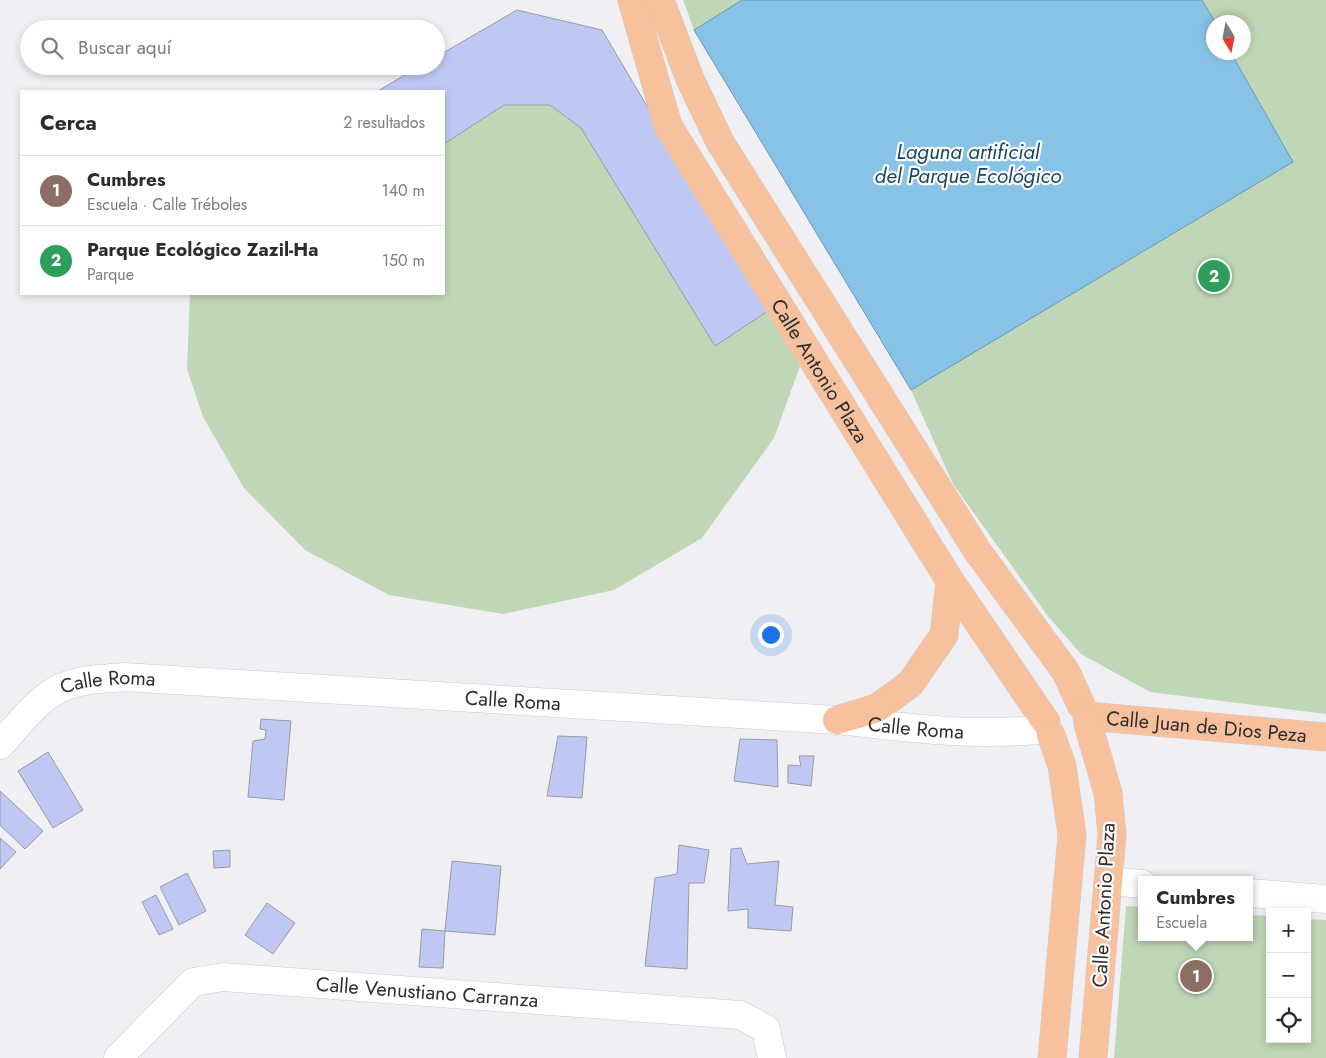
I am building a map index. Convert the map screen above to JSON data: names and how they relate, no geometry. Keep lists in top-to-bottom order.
{
  "streets": {
    "main road": ["Calle Antonio Plaza", "Calle Juan de Dios Peza"],
    "street": ["Calle Roma", "Calle Venustiano Carranza"]
  },
  "crossings": [
    ["Calle Antonio Plaza", "Calle Roma"],
    ["Calle Antonio Plaza", "Calle Juan de Dios Peza"],
    ["Calle Roma", "Calle Juan de Dios Peza"]
  ],
  "water": ["Laguna artificial del Parque Ecológico"],
  "north": "bottom",
  "page": {
    "search": "Buscar aquí",
    "heading": ["Cerca", "2 resultados"],
    "list": [
      {
        "mark": "1",
        "name": "Cumbres",
        "note": "Escuela · Calle Tréboles",
        "value": "140 m"
      },
      {
        "mark": "2",
        "name": "Parque Ecológico Zazil-Ha",
        "note": "Parque",
        "value": "150 m"
      }
    ],
    "pins": ["2", "1"],
    "popup": ["Cumbres", "Escuela"],
    "map_buttons": ["+", "−"]
  }
}
